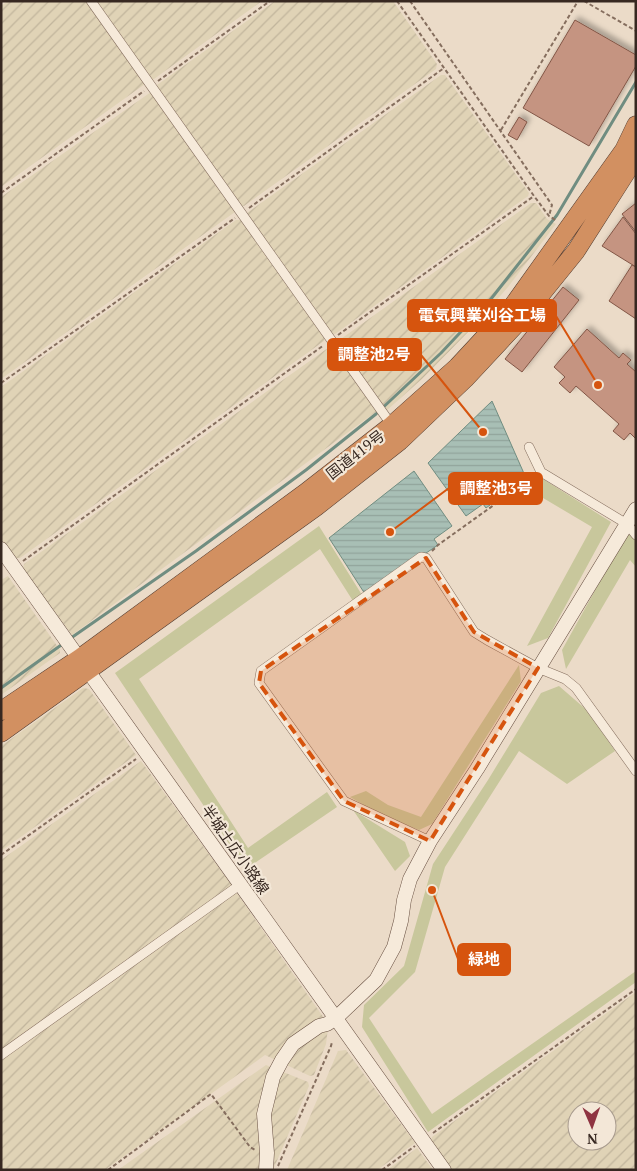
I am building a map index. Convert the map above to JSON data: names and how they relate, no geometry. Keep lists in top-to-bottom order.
{
  "streets": {
    "highway": ["国道419号"],
    "street": ["半城土広小路線"]
  },
  "crossings": [
    ["国道419号", "半城土広小路線"]
  ],
  "places": [
    "電気興業刈谷工場",
    "調整池2号",
    "調整池3号",
    "緑地"
  ],
  "north": "bottom"
}
